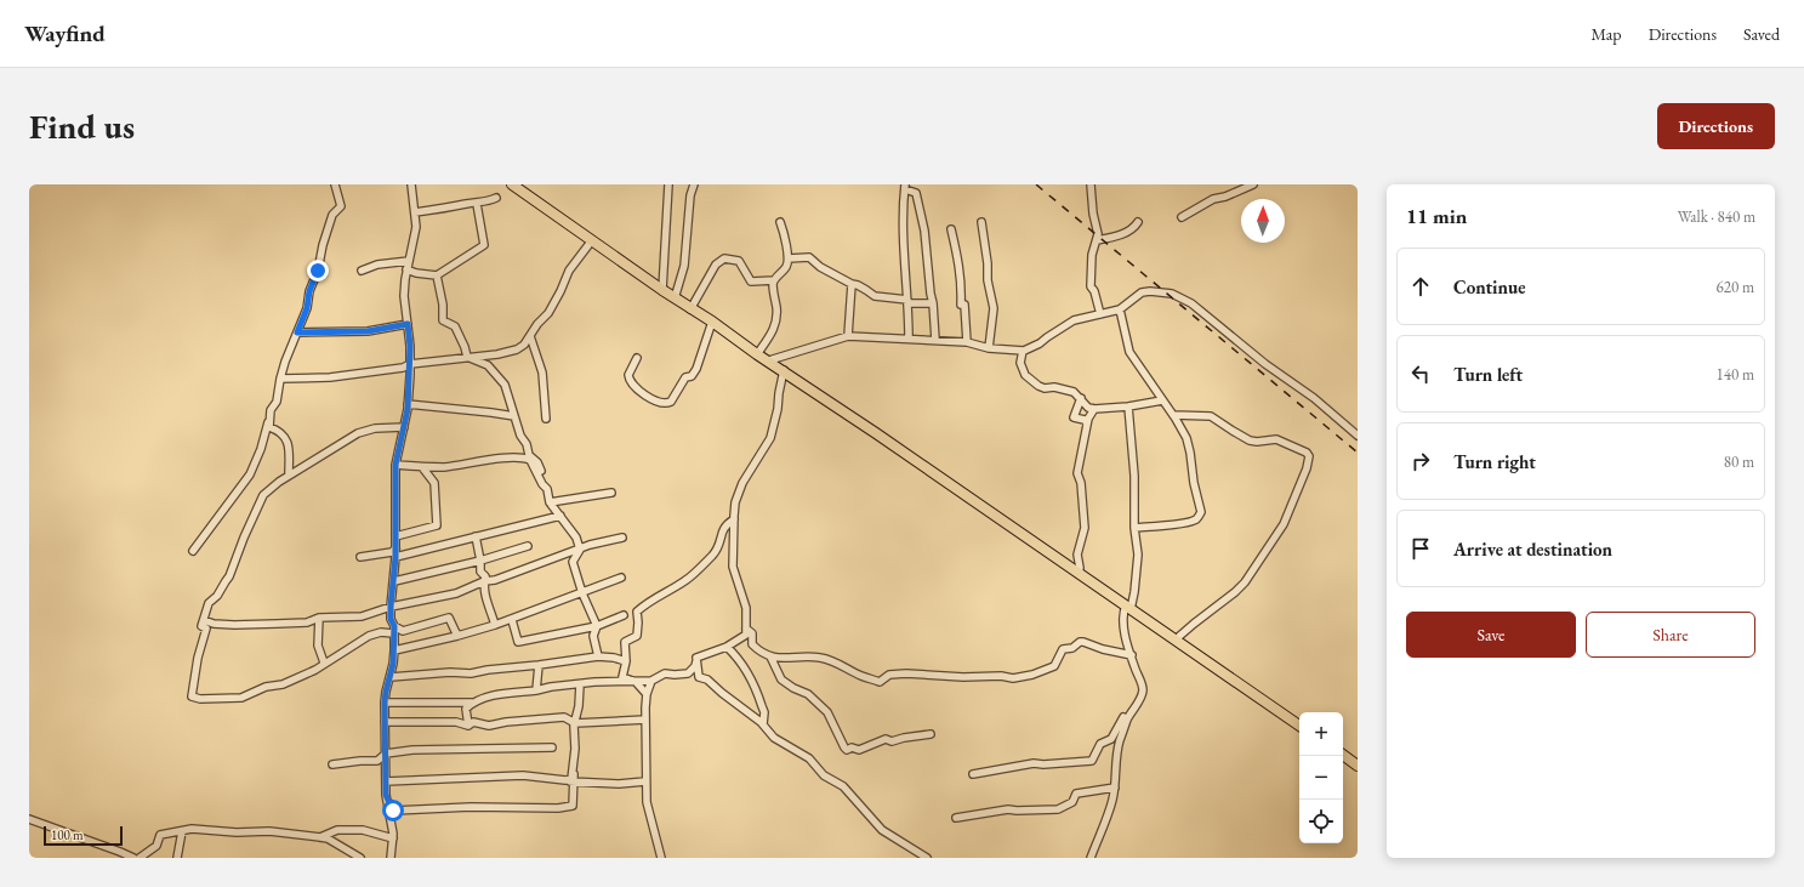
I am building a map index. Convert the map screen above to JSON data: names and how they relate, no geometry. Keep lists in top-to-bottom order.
{
  "scale_bar": "100 m",
  "north": "top",
  "page": {
    "header": "Wayfind",
    "nav": ["Map", "Directions", "Saved"],
    "buttons": [
      "Directions",
      ["Save", "Share"]
    ],
    "title": "Find us",
    "heading": ["11 min", "Walk · 840 m"],
    "list": [
      ["Continue", "620 m"],
      ["Turn left", "140 m"],
      ["Turn right", "80 m"],
      "Arrive at destination"
    ],
    "map_buttons": ["+", "−"],
    "scale": "100 m"
  }
}
